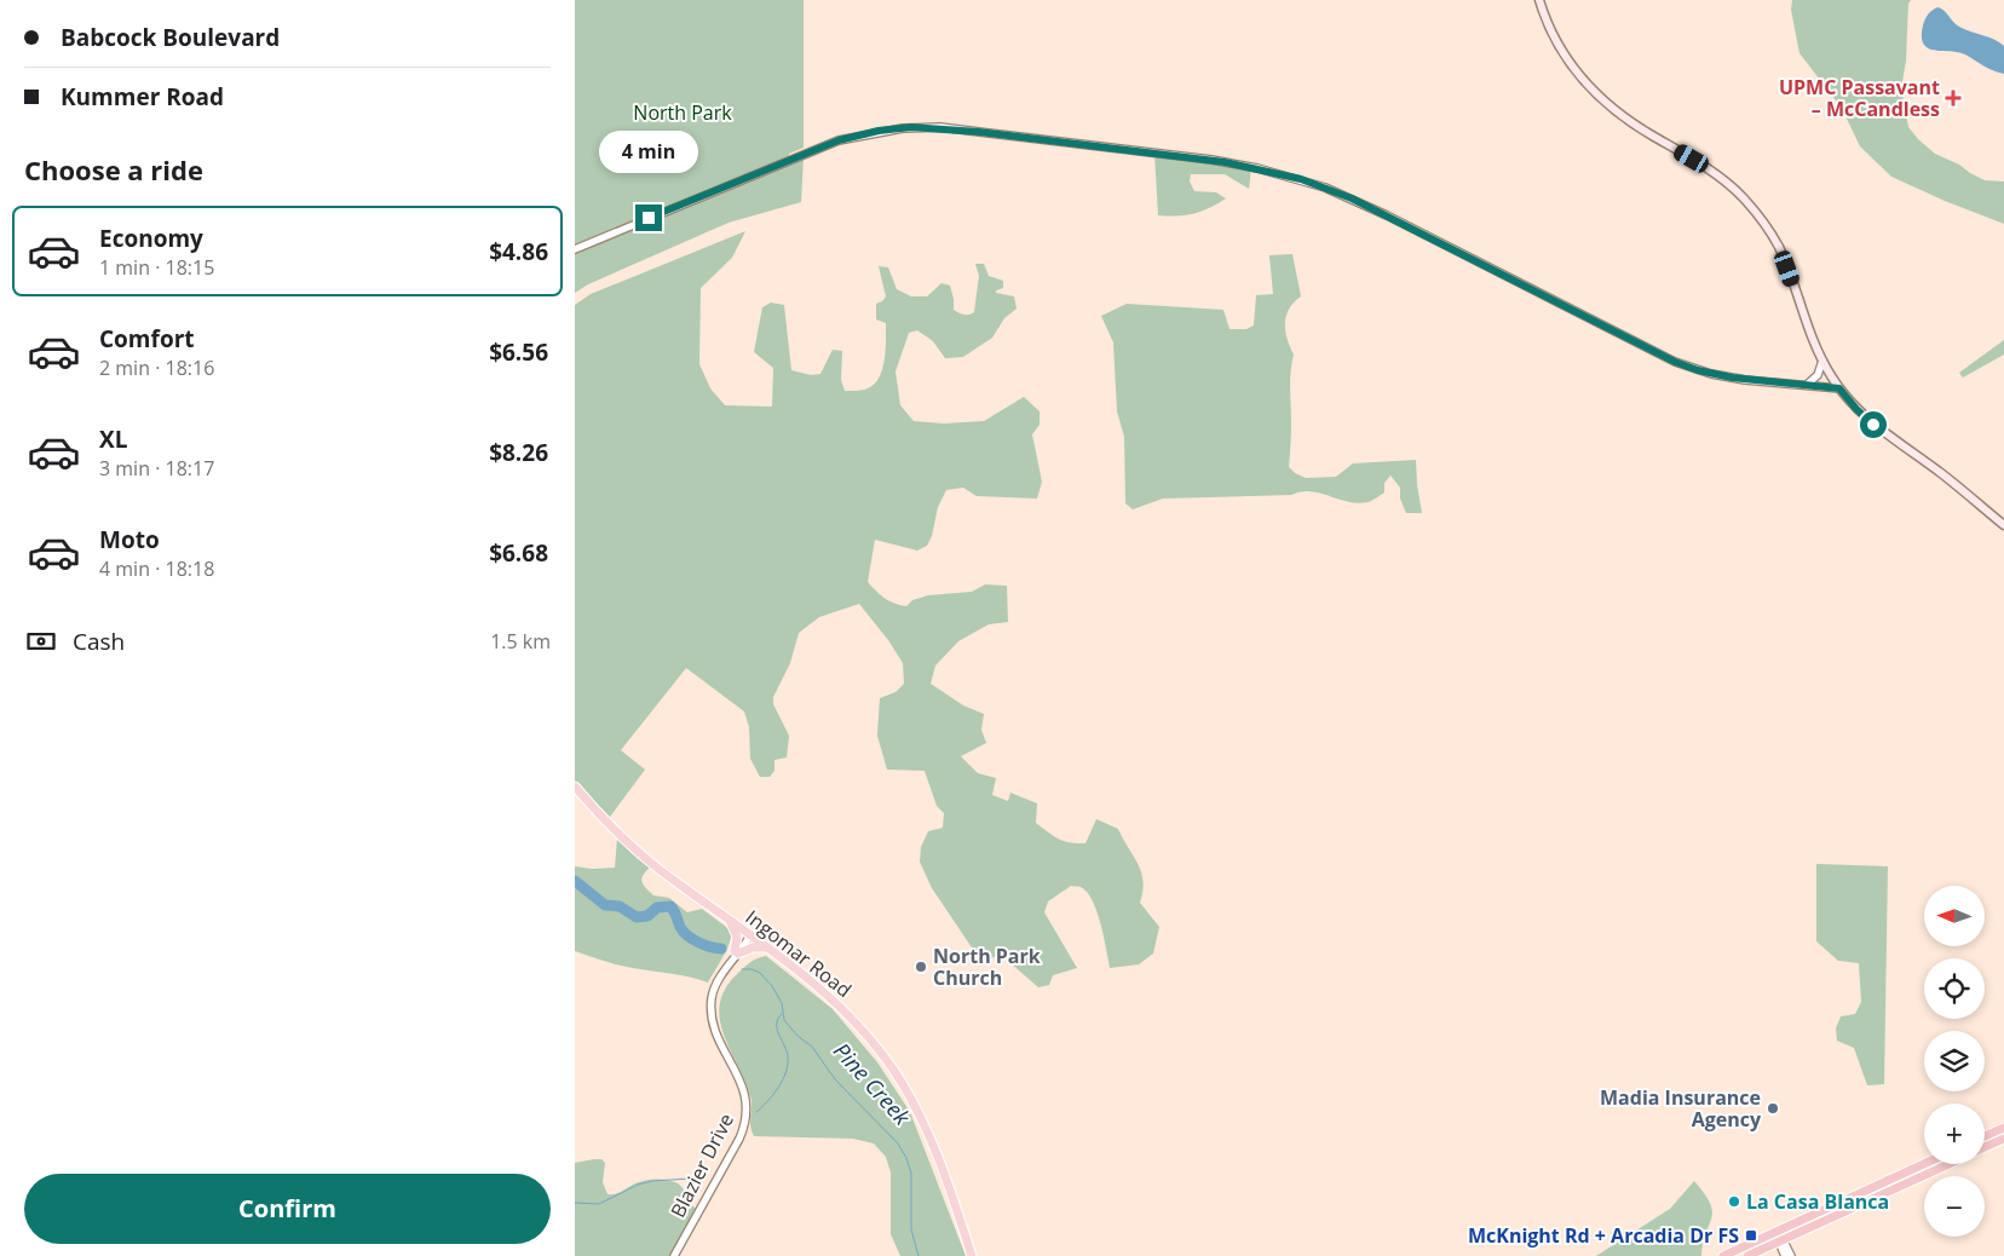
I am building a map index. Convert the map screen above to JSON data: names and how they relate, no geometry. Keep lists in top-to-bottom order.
{
  "streets": {
    "main road": ["Ingomar Road"],
    "street": ["Blazier Drive"]
  },
  "crossings": [
    ["Ingomar Road", "Blazier Drive"]
  ],
  "water": ["Pine Creek"],
  "parks": ["North Park"],
  "places": {
    "health": ["UPMC Passavant – McCandless"],
    "other": ["North Park Church", "Madia Insurance Agency", "La Casa Blanca"],
    "transit": ["McKnight Rd + Arcadia Dr FS"]
  },
  "north": "left",
  "page": {
    "banner": ["Babcock Boulevard", "Kummer Road"],
    "bubble": "4 min",
    "heading": "Choose a ride",
    "list": [
      {
        "name": "Economy",
        "note": "1 min · 18:15",
        "value": "$4.86"
      },
      {
        "name": "Comfort",
        "note": "2 min · 18:16",
        "value": "$6.56"
      },
      {
        "name": "XL",
        "note": "3 min · 18:17",
        "value": "$8.26"
      },
      {
        "name": "Moto",
        "note": "4 min · 18:18",
        "value": "$6.68"
      }
    ],
    "pay": ["Cash", "1.5 km"],
    "map_buttons": ["+", "−"],
    "buttons": "Confirm"
  }
}
